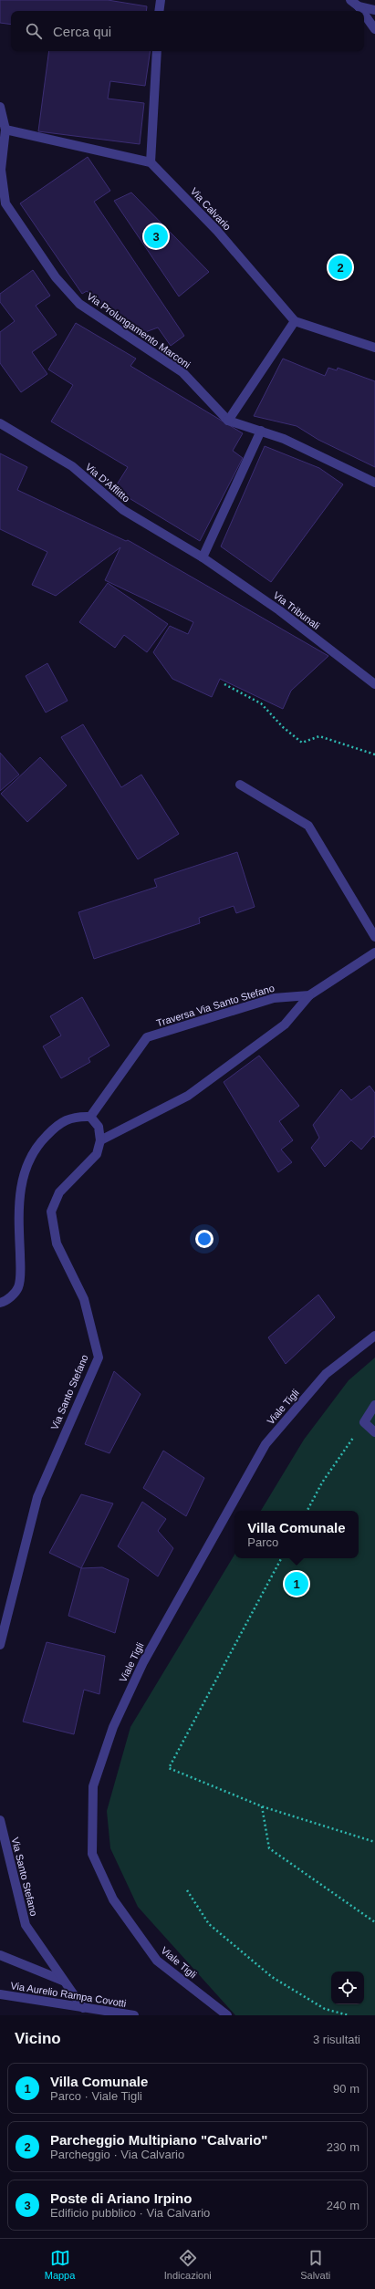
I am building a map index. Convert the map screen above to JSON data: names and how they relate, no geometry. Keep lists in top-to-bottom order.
{
  "streets": {
    "street": [
      "Via Calvario",
      "Via Prolungamento Marconi",
      "Via D'Afflitto",
      "Via Tribunali",
      "Traversa Via Santo Stefano",
      "Via Santo Stefano",
      "Viale Tigli",
      "Via Aurelio Rampa Covotti"
    ]
  },
  "crossings": [
    ["Via D'Afflitto", "Via Tribunali"],
    ["Via Santo Stefano", "Via Aurelio Rampa Covotti"]
  ],
  "page": {
    "search": "Cerca qui",
    "pins": ["3", "2", "1"],
    "popup": ["Villa Comunale", "Parco"],
    "heading": ["Vicino", "3 risultati"],
    "list": [
      {
        "mark": "1",
        "name": "Villa Comunale",
        "note": "Parco · Viale Tigli",
        "value": "90 m"
      },
      {
        "mark": "2",
        "name": "Parcheggio Multipiano \"Calvario\"",
        "note": "Parcheggio · Via Calvario",
        "value": "230 m"
      },
      {
        "mark": "3",
        "name": "Poste di Ariano Irpino",
        "note": "Edificio pubblico · Via Calvario",
        "value": "240 m"
      }
    ],
    "nav": ["Mappa", "Indicazioni", "Salvati"]
  }
}
